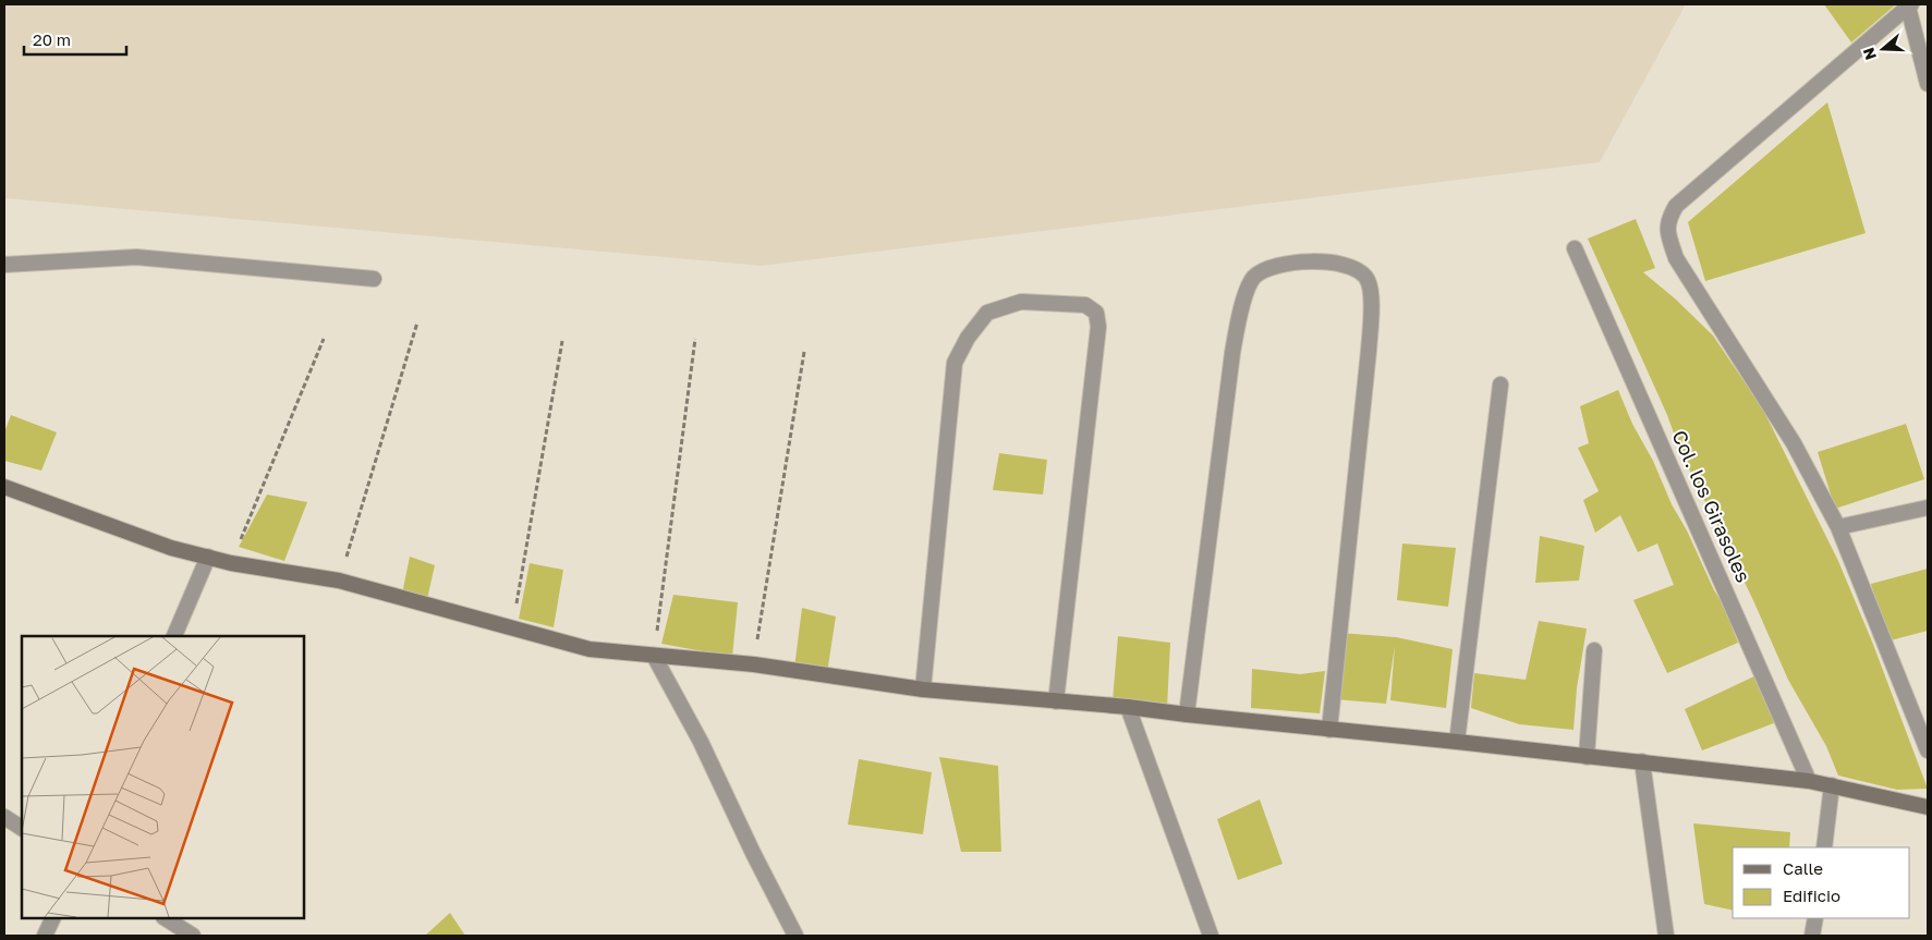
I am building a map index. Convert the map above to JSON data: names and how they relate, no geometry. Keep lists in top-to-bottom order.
{
  "streets": {
    "street": ["Col. los Girasoles"]
  },
  "legend": ["Calle", "Edificio"],
  "scale_bar": "20 m",
  "north": "left"
}
